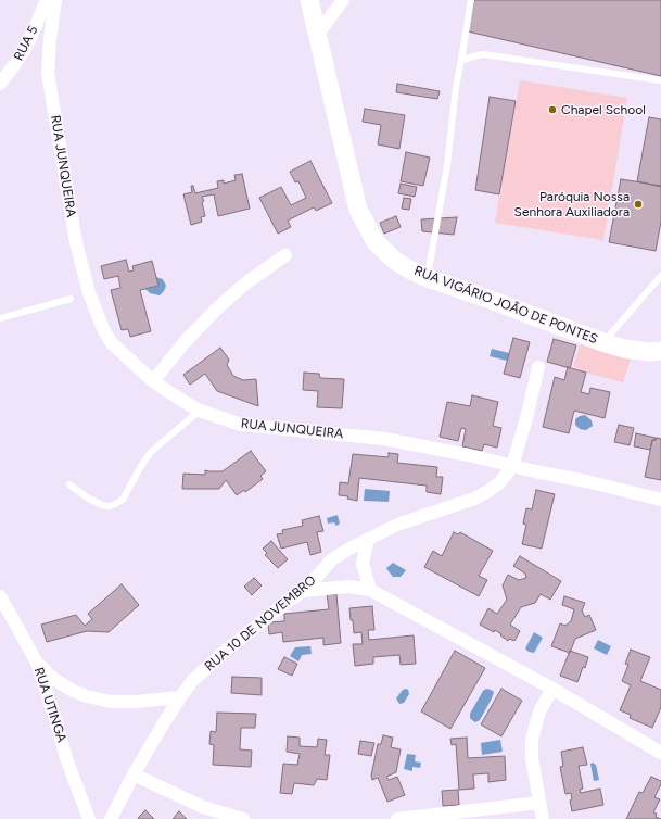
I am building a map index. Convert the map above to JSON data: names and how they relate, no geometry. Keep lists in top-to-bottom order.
{
  "streets": {
    "street": [
      "RUA 5",
      "RUA JUNQUEIRA",
      "RUA VIGÁRIO JOÃO DE PONTES",
      "RUA 10 DE NOVEMBRO",
      "RUA UTINGA"
    ]
  },
  "crossings": [
    ["RUA JUNQUEIRA", "RUA 10 DE NOVEMBRO"]
  ],
  "places": ["Chapel School", "Paróquia Nossa Senhora Auxiliadora"]
}
